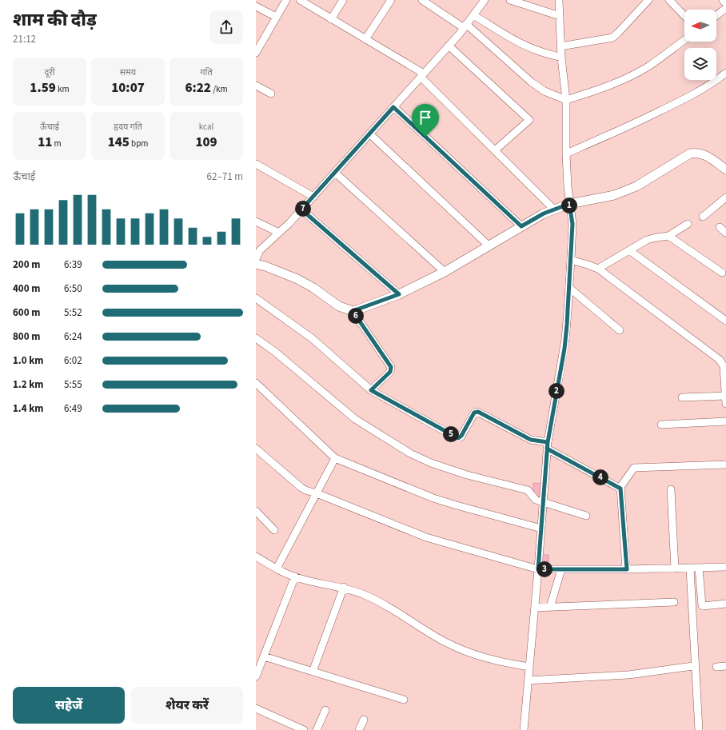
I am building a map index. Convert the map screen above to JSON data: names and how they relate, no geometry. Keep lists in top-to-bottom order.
{
  "north": "left",
  "page": {
    "heading": ["शाम की दौड़", "21:12"],
    "stats": [
      ["दूरी", "1.59 km"],
      ["समय", "10:07"],
      ["गति", "6:22 /km"],
      ["ऊँचाई", "11 m"],
      ["हृदय गति", "145 bpm"],
      ["kcal", "109"]
    ],
    "chart": ["ऊँचाई", "62–71 m"],
    "pins": [
      "1",
      "7",
      "6",
      "2",
      "5",
      "4",
      "3"
    ],
    "list": [
      {
        "name": "200 m",
        "note": "6:39"
      },
      {
        "name": "400 m",
        "note": "6:50"
      },
      {
        "name": "600 m",
        "note": "5:52"
      },
      {
        "name": "800 m",
        "note": "6:24"
      },
      {
        "name": "1.0 km",
        "note": "6:02"
      },
      {
        "name": "1.2 km",
        "note": "5:55"
      },
      {
        "name": "1.4 km",
        "note": "6:49"
      }
    ],
    "buttons": ["सहेजें", "शेयर करें"]
  }
}
